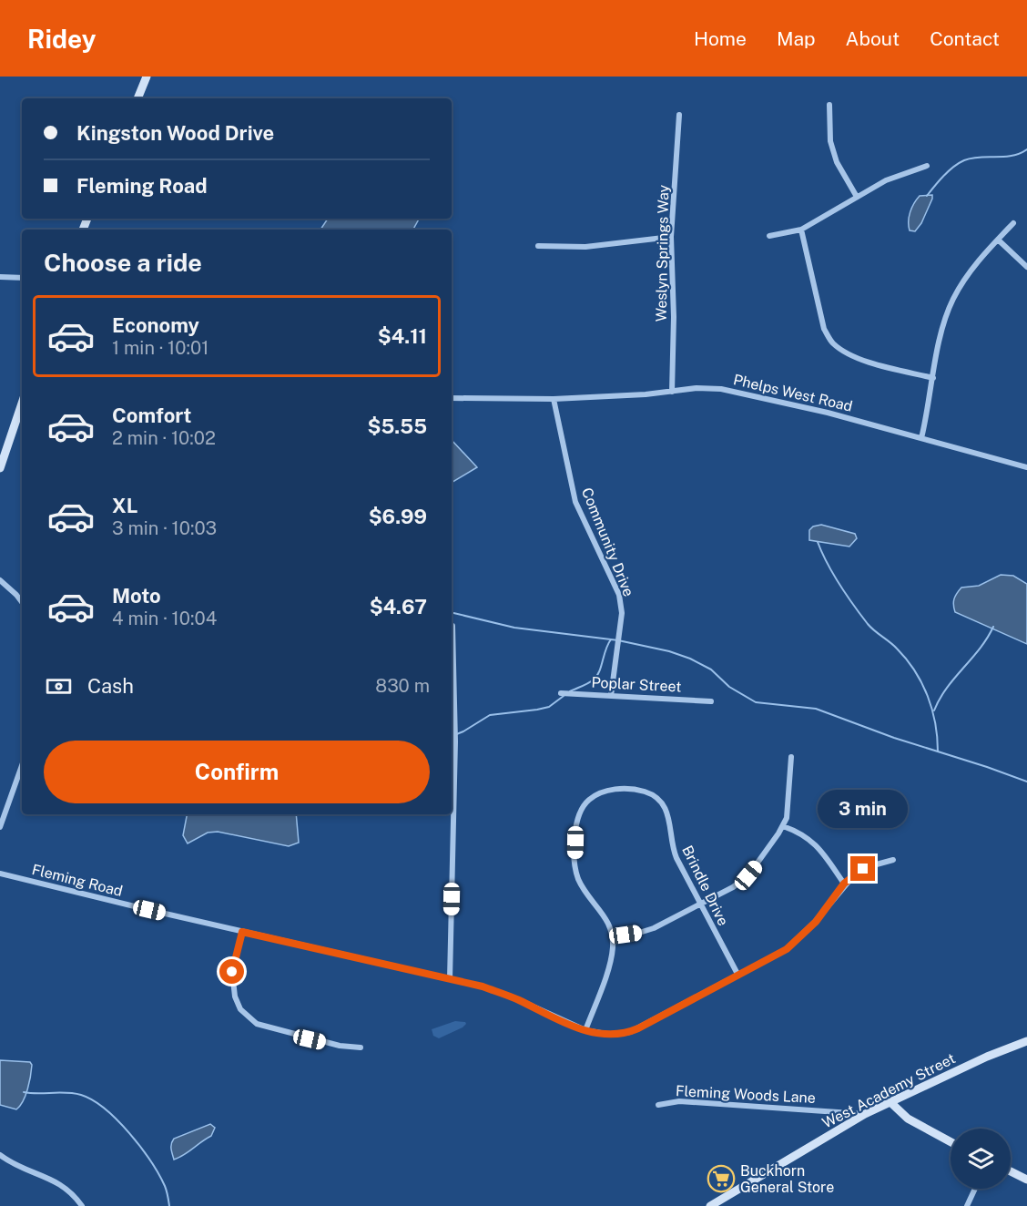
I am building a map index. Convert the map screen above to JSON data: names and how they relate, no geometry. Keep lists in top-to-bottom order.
{
  "streets": {
    "main road": ["West Academy Street"],
    "street": [
      "Weslyn Springs Way",
      "Phelps West Road",
      "Community Drive",
      "Poplar Street",
      "Fleming Road",
      "Brindle Drive",
      "Fleming Woods Lane"
    ]
  },
  "crossings": [
    ["Weslyn Springs Way", "Phelps West Road"],
    ["Phelps West Road", "Community Drive"],
    ["Community Drive", "Poplar Street"],
    ["Fleming Road", "Brindle Drive"],
    ["West Academy Street", "Fleming Woods Lane"]
  ],
  "places": {
    "supermarket": ["Buckhorn General Store"]
  },
  "page": {
    "header": "Ridey",
    "nav": [
      "Home",
      "Map",
      "About",
      "Contact"
    ],
    "banner": ["Kingston Wood Drive", "Fleming Road"],
    "heading": "Choose a ride",
    "list": [
      {
        "name": "Economy",
        "note": "1 min · 10:01",
        "value": "$4.11"
      },
      {
        "name": "Comfort",
        "note": "2 min · 10:02",
        "value": "$5.55"
      },
      {
        "name": "XL",
        "note": "3 min · 10:03",
        "value": "$6.99"
      },
      {
        "name": "Moto",
        "note": "4 min · 10:04",
        "value": "$4.67"
      }
    ],
    "pay": ["Cash", "830 m"],
    "buttons": "Confirm",
    "bubble": "3 min"
  }
}
